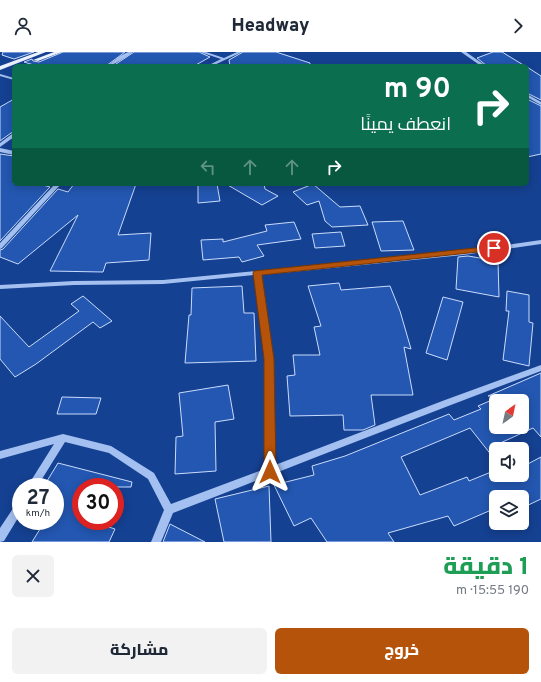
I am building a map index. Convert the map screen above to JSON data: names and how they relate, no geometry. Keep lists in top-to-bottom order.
{
  "north": "top right",
  "page": {
    "header": "Headway",
    "turn": ["90 m", "انعطف يمينًا"],
    "speed": "27 km/h",
    "limit": "30",
    "heading": ["1 دقيقة", "190 m · 15:55"],
    "buttons": ["خروج", "مشاركة"]
  }
}
